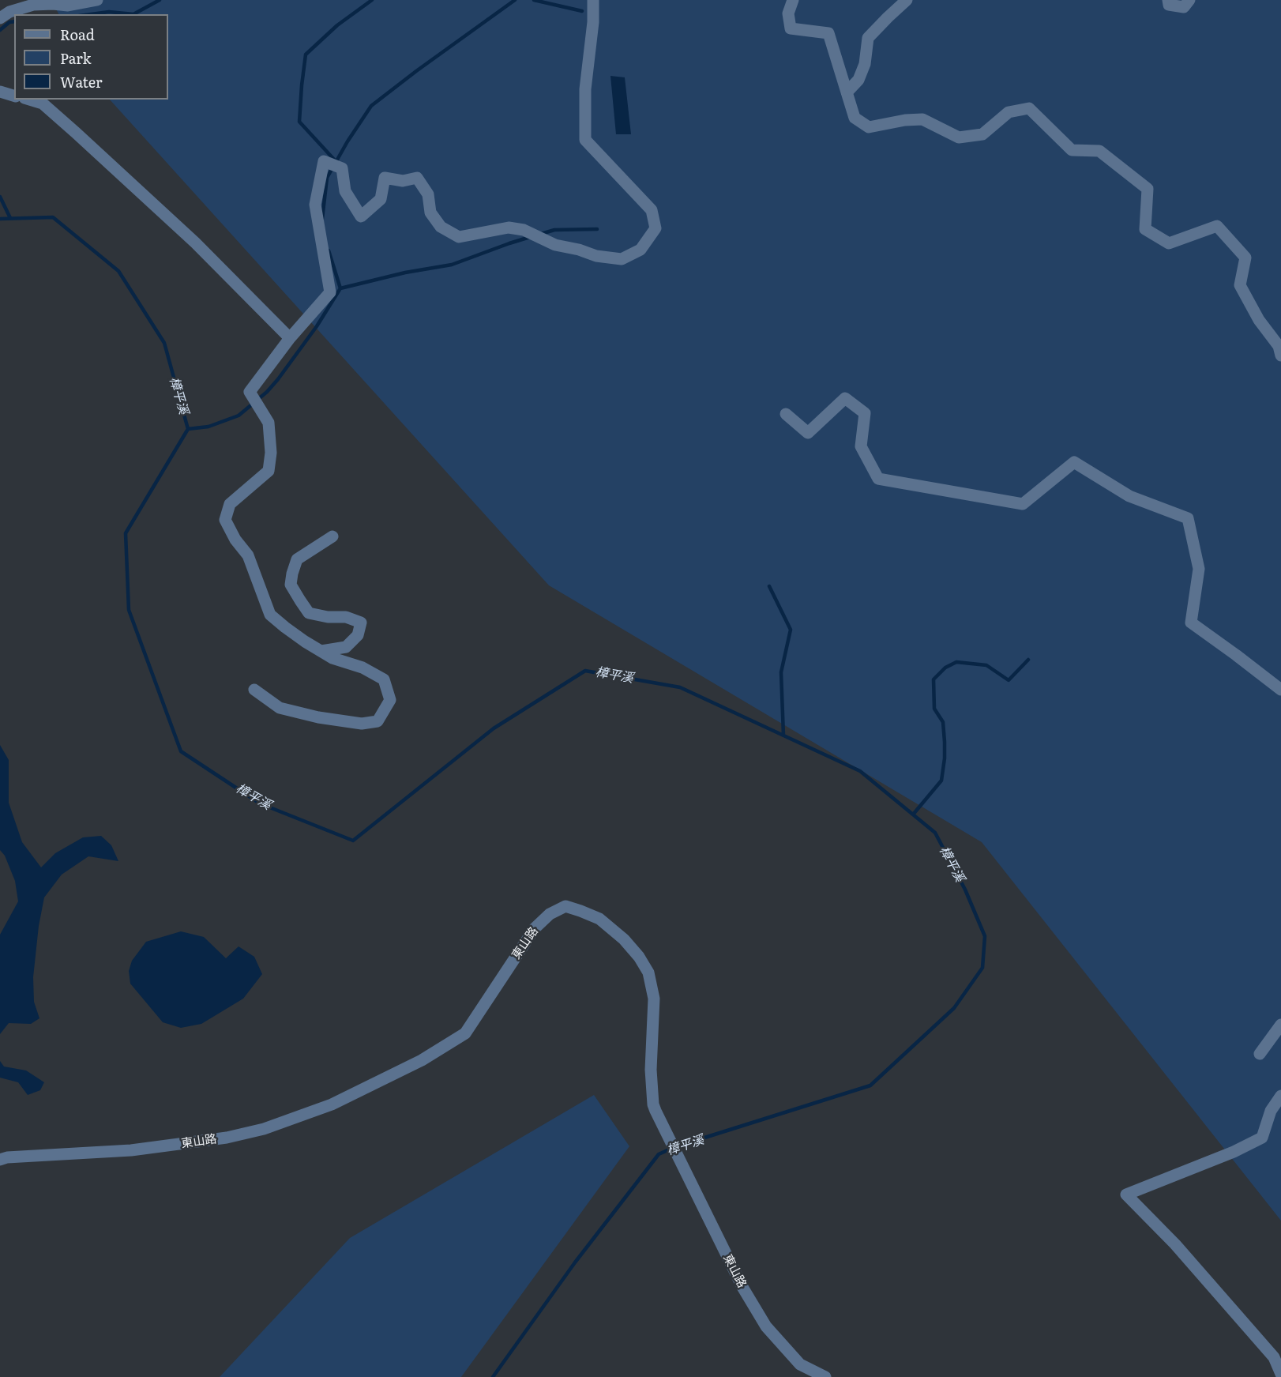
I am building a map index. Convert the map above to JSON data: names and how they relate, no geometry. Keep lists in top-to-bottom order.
{
  "streets": {
    "street": ["東山路"]
  },
  "water": ["樟平溪"],
  "legend": ["Road", "Park", "Water"]
}
